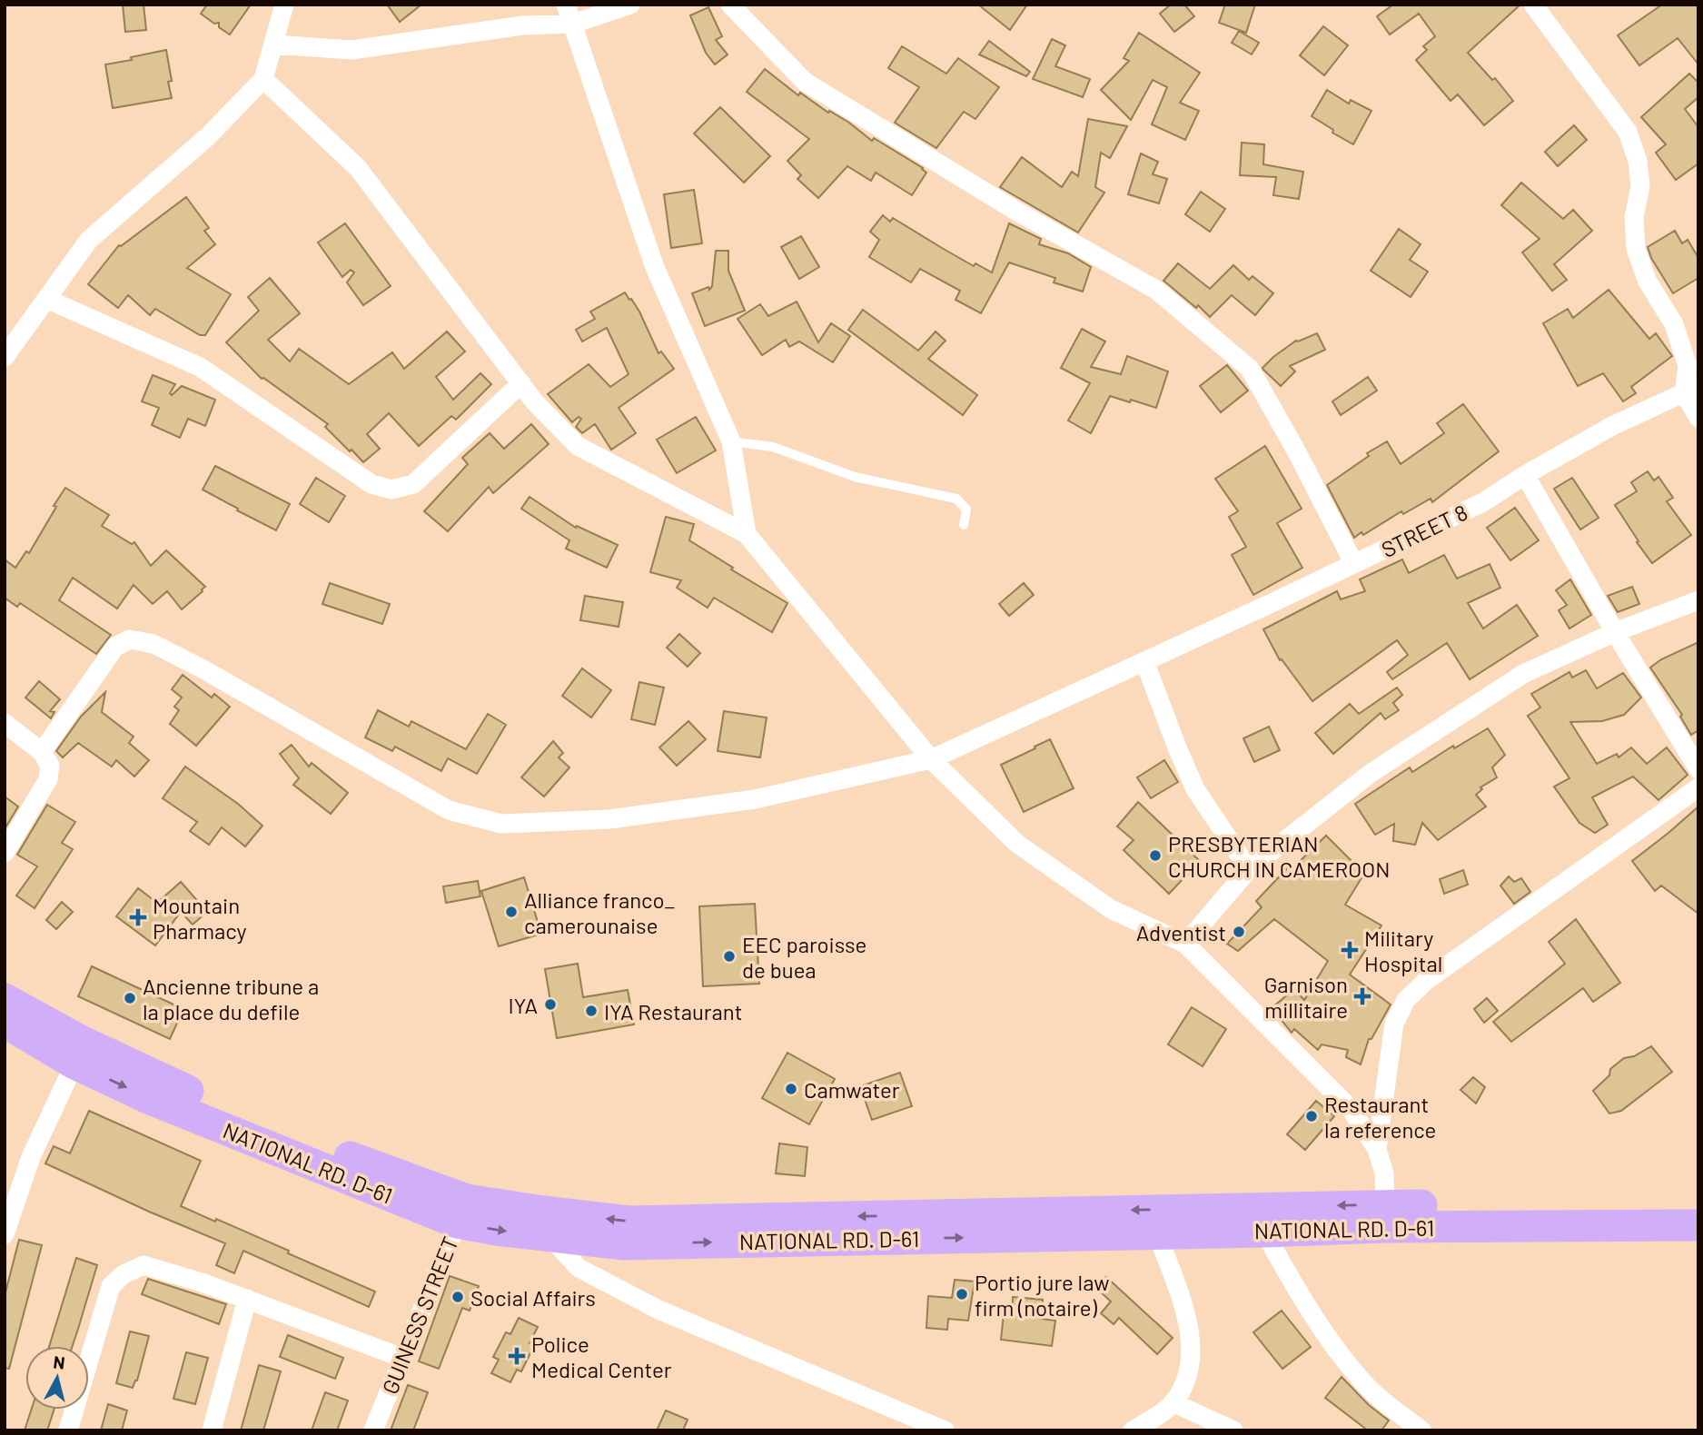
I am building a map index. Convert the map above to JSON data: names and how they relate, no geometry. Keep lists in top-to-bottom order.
{
  "streets": {
    "highway": ["NATIONAL RD. D-61"],
    "street": ["STREET 8", "GUINESS STREET"]
  },
  "crossings": [
    ["NATIONAL RD. D-61", "GUINESS STREET"]
  ],
  "places": {
    "other": [
      "PRESBYTERIAN CHURCH IN CAMEROON",
      "Alliance franco_ camerounaise",
      "Adventist",
      "EEC paroisse de buea",
      "Ancienne tribune a la place du defile",
      "IYA",
      "IYA Restaurant",
      "Camwater",
      "Restaurant la reference",
      "Portio jure law firm (notaire)",
      "Social Affairs"
    ],
    "health": [
      "Mountain Pharmacy",
      "Military Hospital",
      "Garnison millitaire",
      "Police Medical Center"
    ]
  },
  "north": "top"
}
